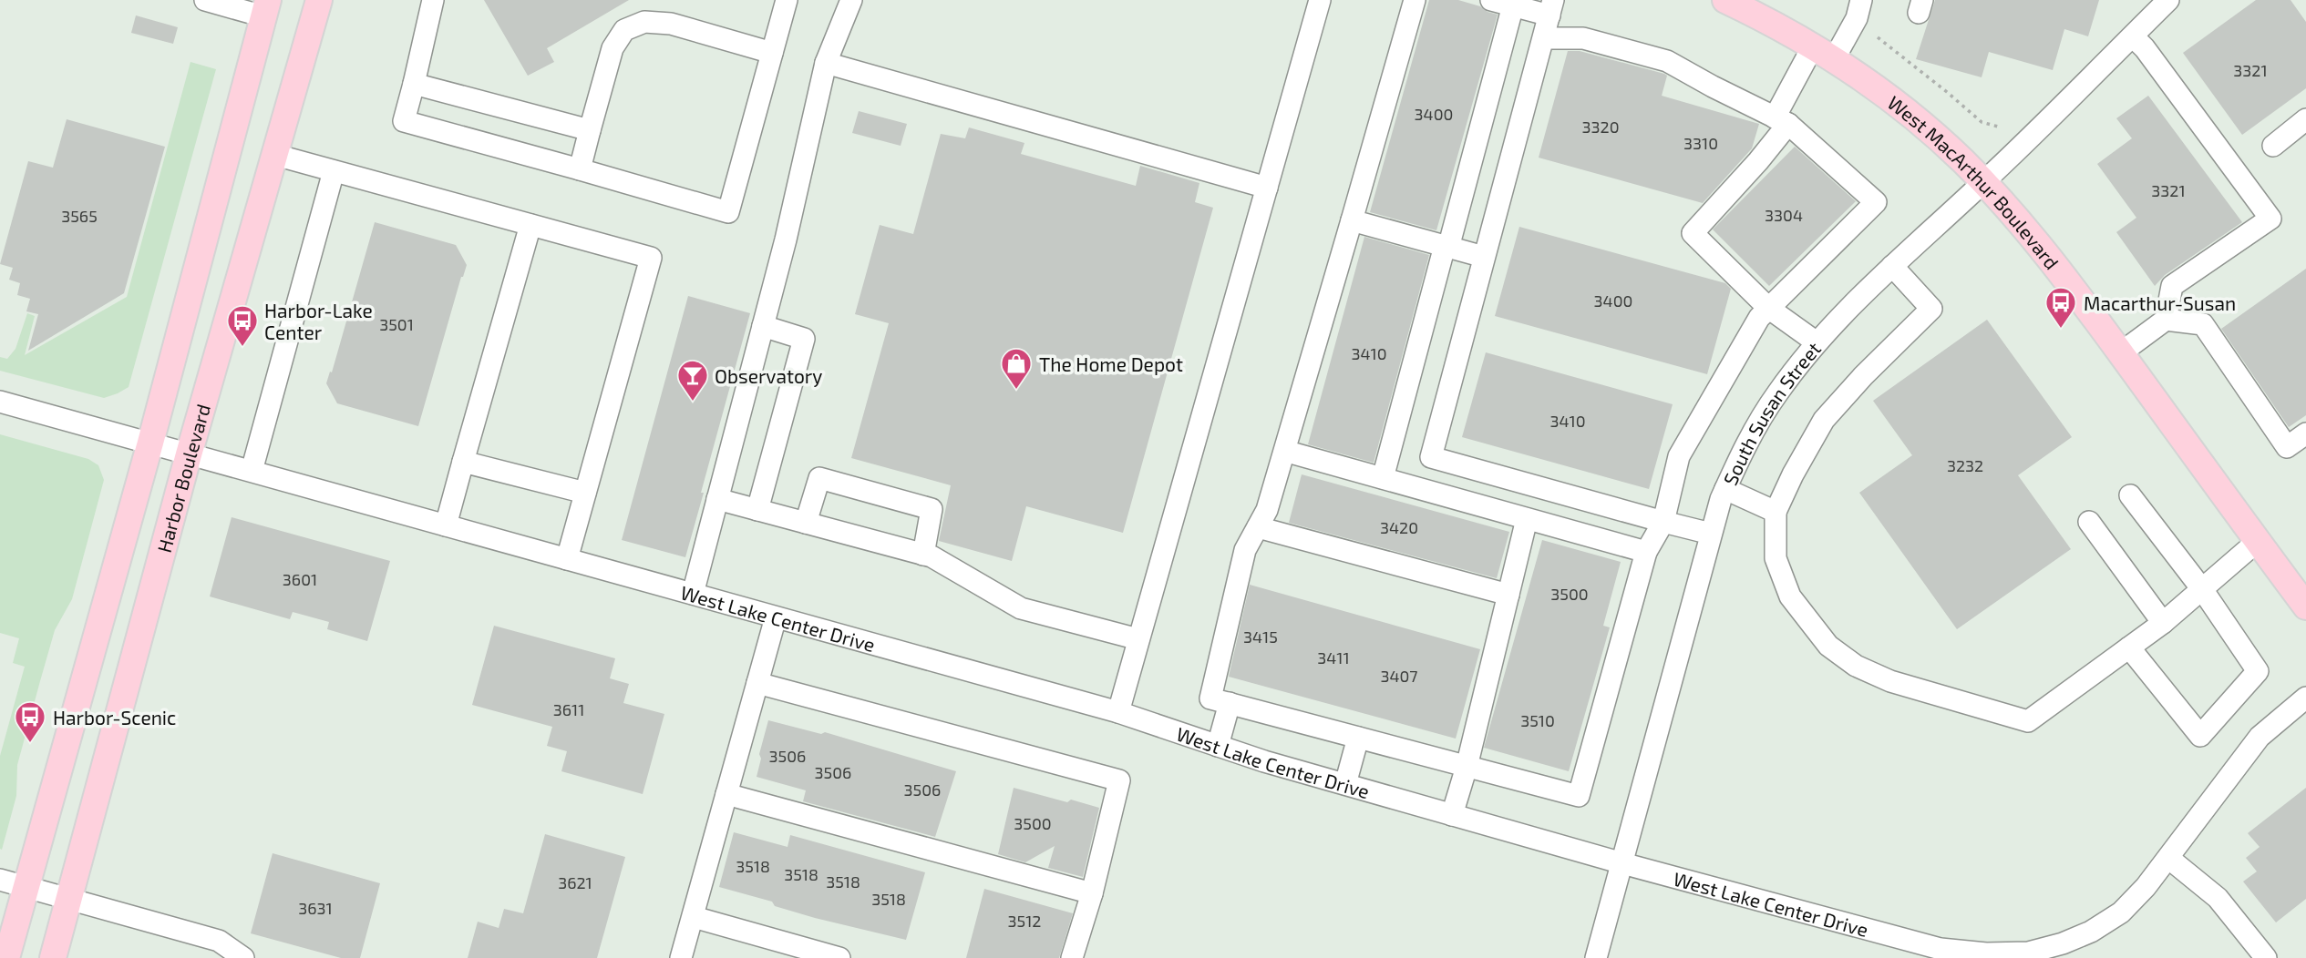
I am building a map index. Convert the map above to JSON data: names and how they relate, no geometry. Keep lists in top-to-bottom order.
{
  "streets": {
    "main road": ["West MacArthur Boulevard", "Harbor Boulevard"],
    "street": ["South Susan Street", "West Lake Center Drive"]
  },
  "crossings": [
    ["West MacArthur Boulevard", "South Susan Street"],
    ["South Susan Street", "West Lake Center Drive"],
    ["Harbor Boulevard", "West Lake Center Drive"]
  ],
  "places": {
    "bus stop": ["Macarthur-Susan", "Harbor-Lake Center", "Harbor-Scenic"],
    "shop": ["The Home Depot"],
    "bar": ["Observatory"]
  },
  "house_numbers": [
    "3321",
    "3400",
    "3320",
    "3310",
    "3321",
    "3304",
    "3565",
    "3400",
    "3501",
    "3410",
    "3410",
    "3232",
    "3420",
    "3601",
    "3500",
    "3415",
    "3411",
    "3407",
    "3611",
    "3510",
    "3506",
    "3506",
    "3506",
    "3500",
    "3518",
    "3518",
    "3518",
    "3621",
    "3518",
    "3631",
    "3512"
  ]
}
